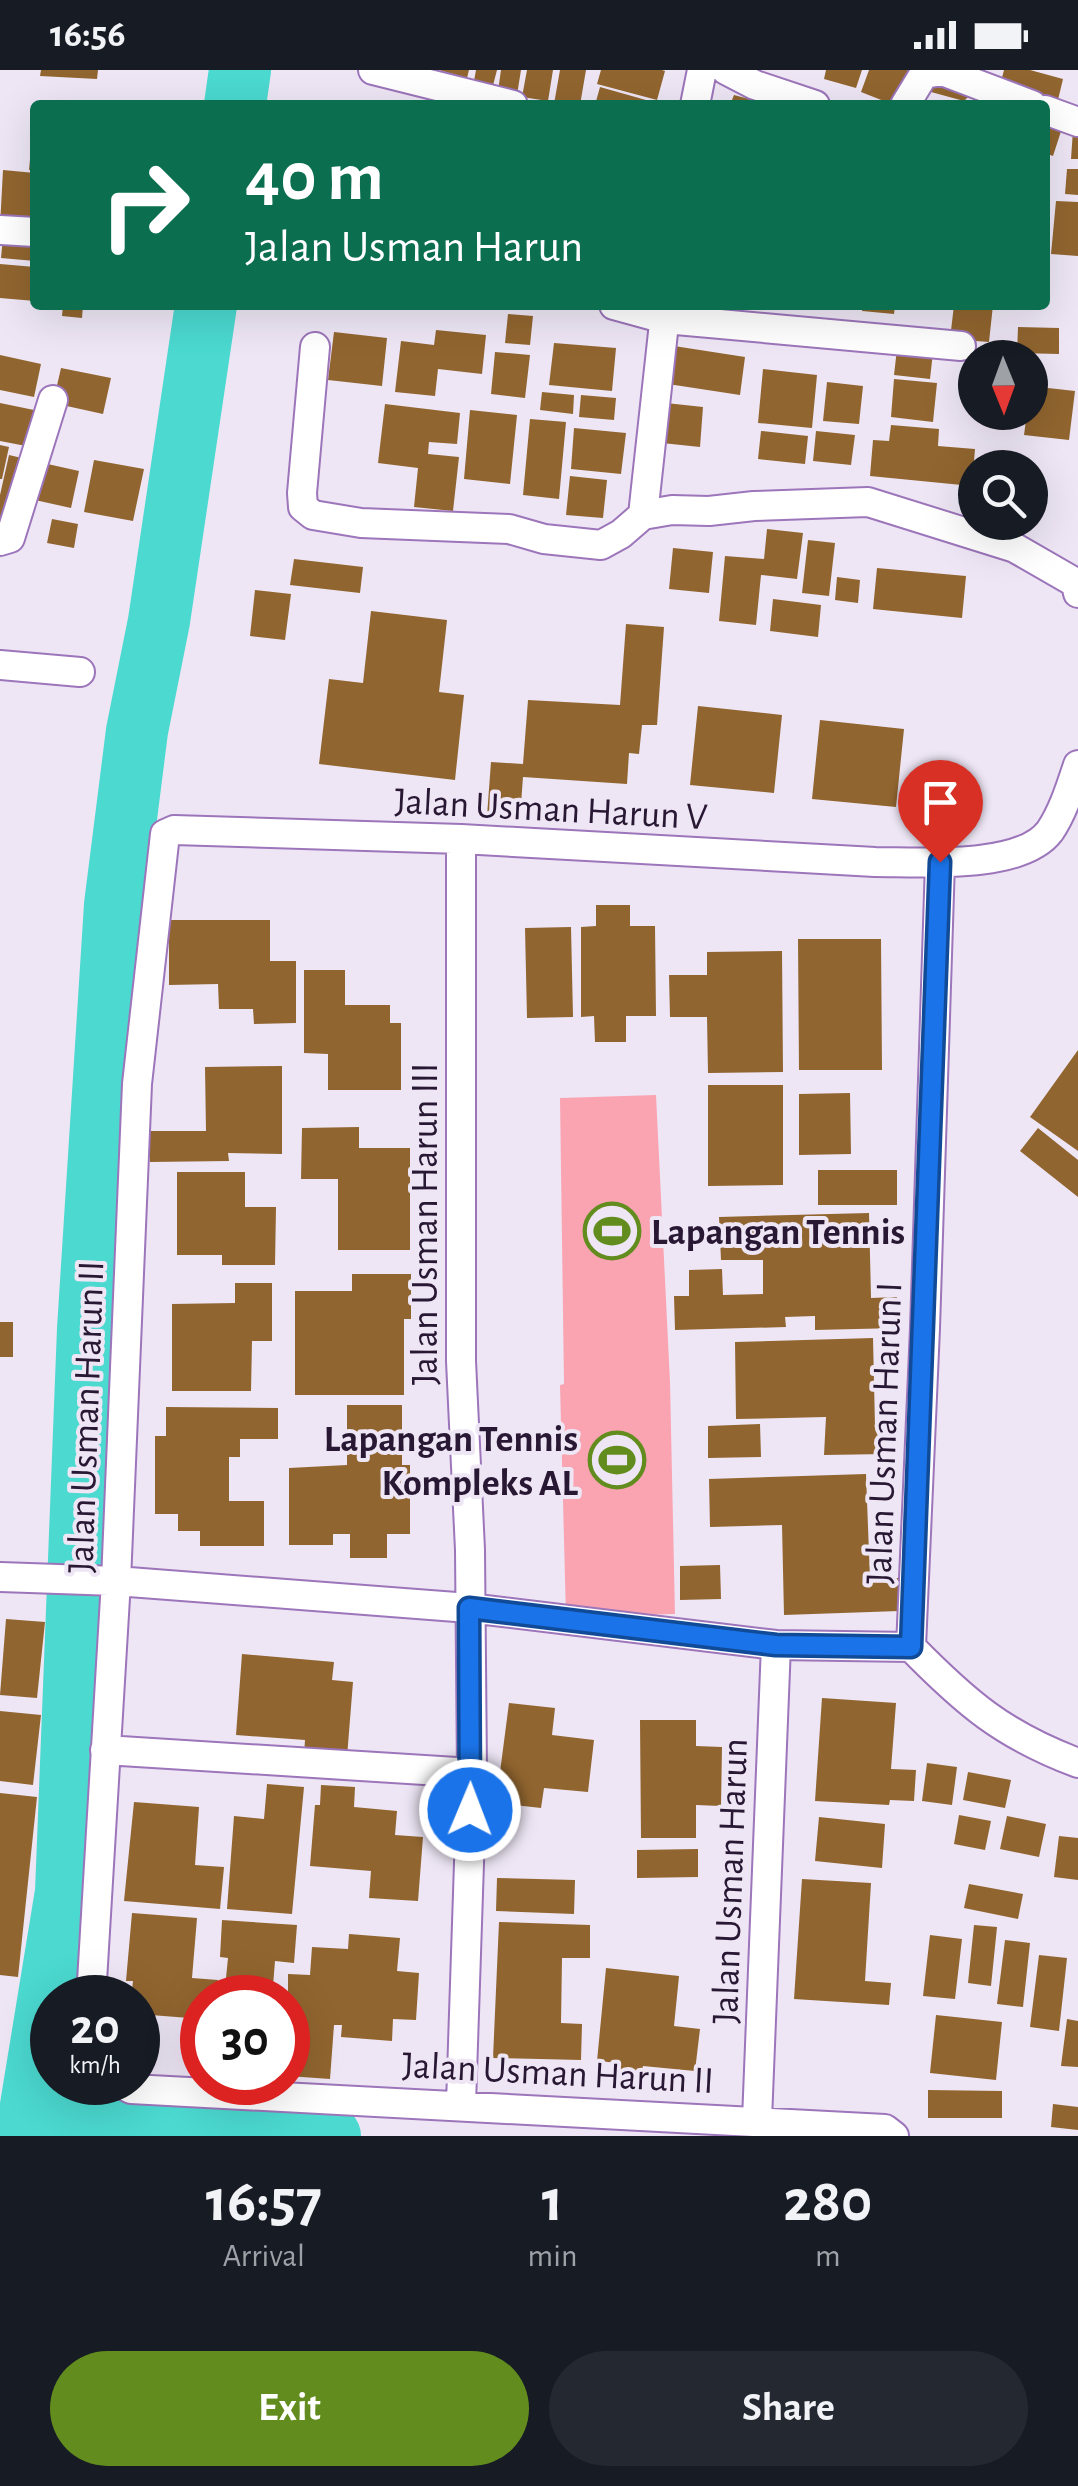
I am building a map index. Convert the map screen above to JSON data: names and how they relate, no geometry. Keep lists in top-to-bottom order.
{
  "streets": {
    "street": [
      "Jalan Usman Harun V",
      "Jalan Usman Harun III",
      "Jalan Usman Harun II",
      "Jalan Usman Harun I",
      "Jalan Usman Harun"
    ]
  },
  "crossings": [
    ["Jalan Usman Harun V", "Jalan Usman Harun III"],
    ["Jalan Usman Harun V", "Jalan Usman Harun II"],
    ["Jalan Usman Harun V", "Jalan Usman Harun I"],
    ["Jalan Usman Harun II", "Jalan Usman Harun"]
  ],
  "places": {
    "sports": ["Lapangan Tennis", "Lapangan Tennis Kompleks AL"]
  },
  "north": "bottom",
  "page": {
    "status": "16:56",
    "turn": ["40 m", "Jalan Usman Harun"],
    "speed": "20 km/h",
    "limit": "30",
    "eta": [
      "16:57",
      "Arrival",
      "1",
      "min",
      "280",
      "m"
    ],
    "buttons": ["Exit", "Share"]
  }
}
